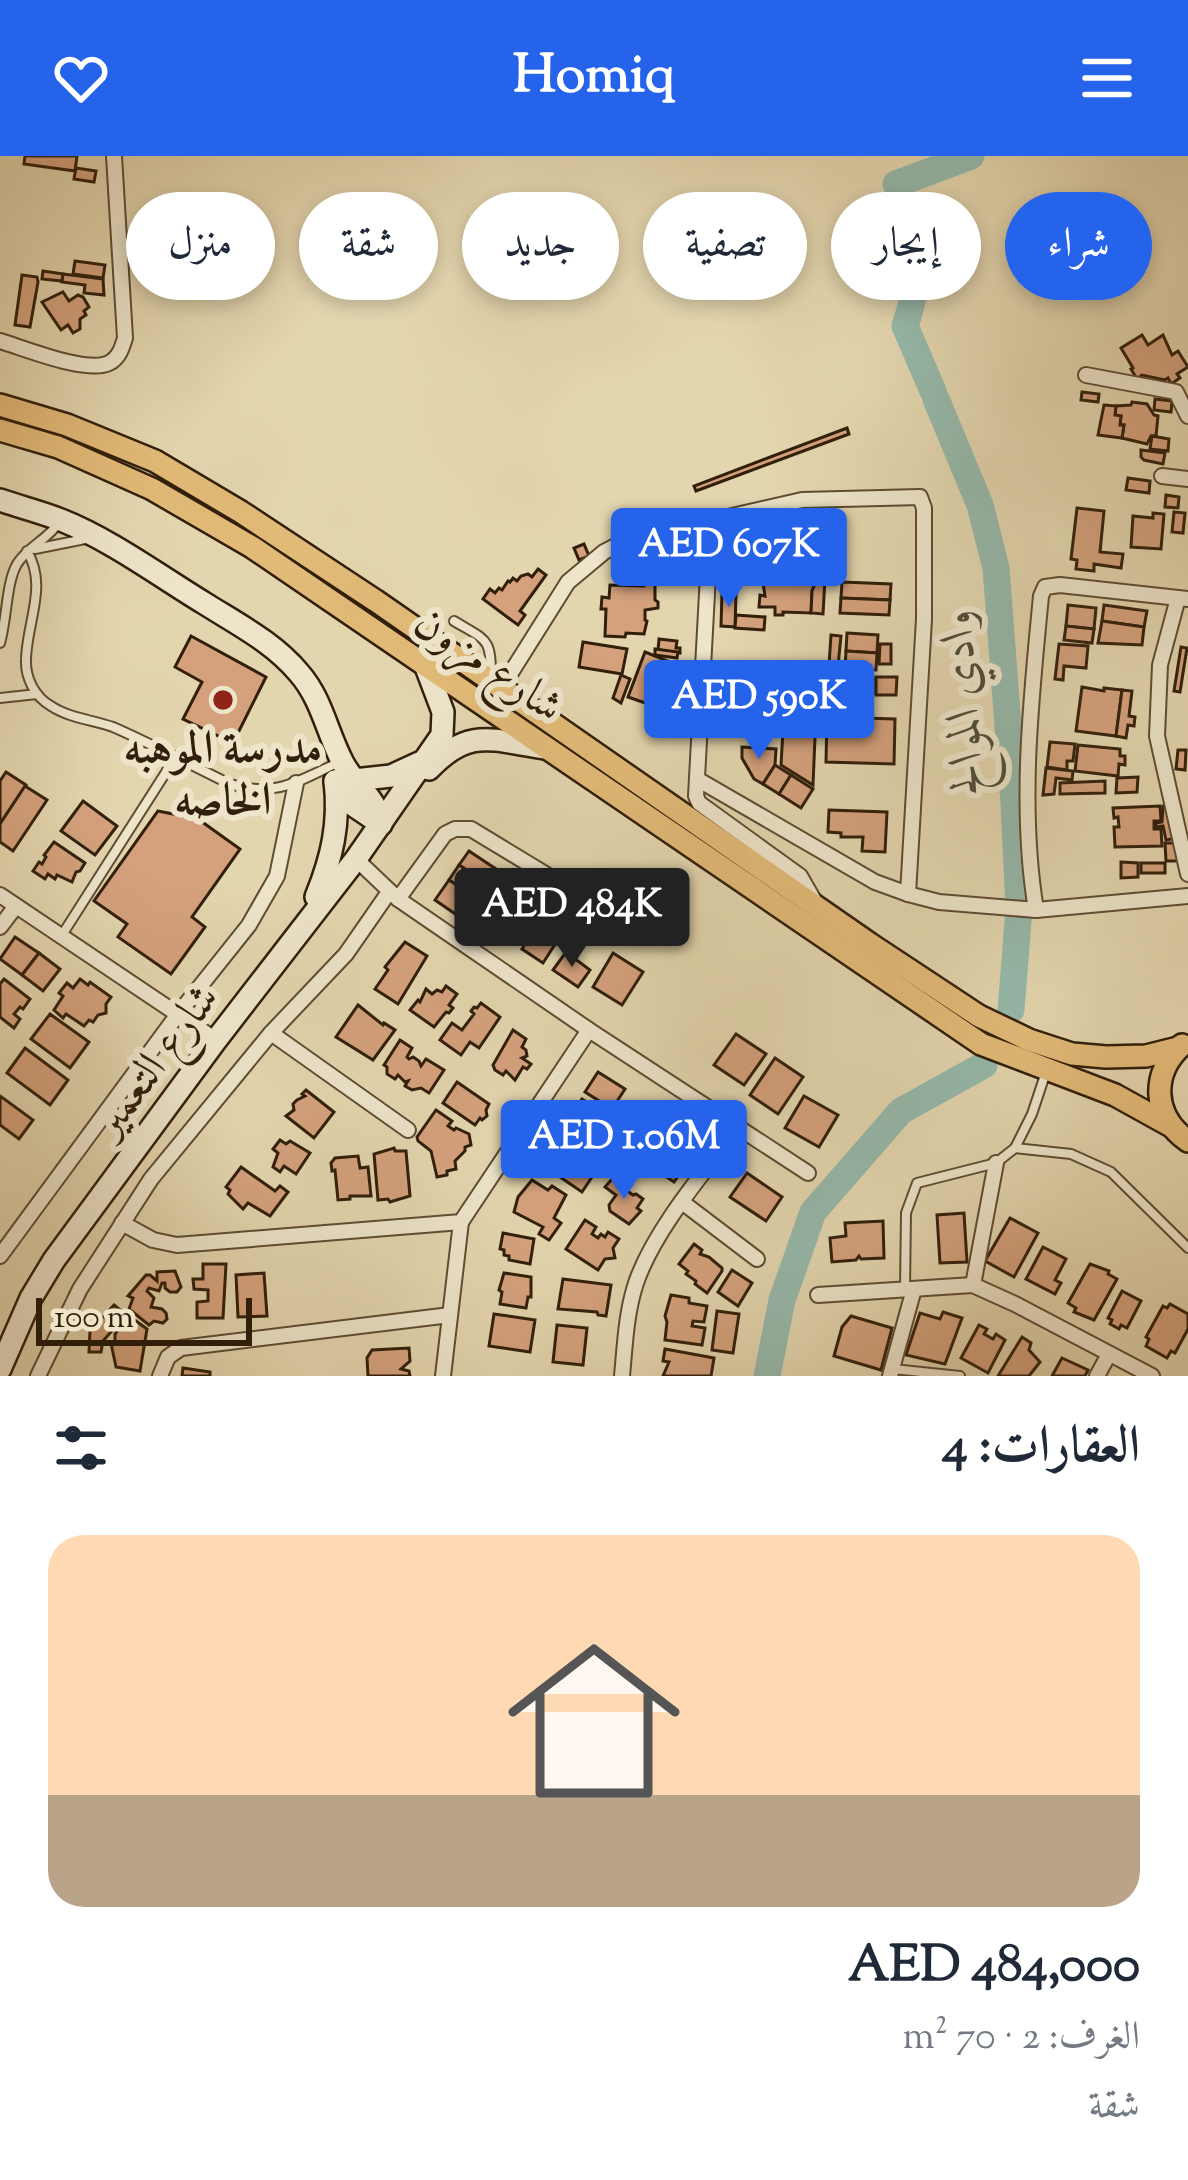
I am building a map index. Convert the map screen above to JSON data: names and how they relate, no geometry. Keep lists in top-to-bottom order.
{
  "streets": {
    "main road": ["شارع مزون", "شارع التعمير"]
  },
  "crossings": [
    ["شارع مزون", "شارع التعمير"]
  ],
  "water": ["وادي الموالح"],
  "places": ["مدرسة الموهبه الخاصه"],
  "scale_bar": "100 m",
  "page": {
    "header": "Homiq",
    "chip": [
      "شراء",
      "إيجار",
      "تصفية",
      "جديد",
      "شقة",
      "منزل"
    ],
    "price": [
      "AED 607K",
      "AED 590K",
      "AED 484K",
      "AED 1.06M"
    ],
    "scale": "100 m",
    "heading": "العقارات: 4",
    "list": [
      {
        "name": "AED 484,000",
        "note": "الغرف: 2 · 70 m² · شقة"
      }
    ]
  }
}
